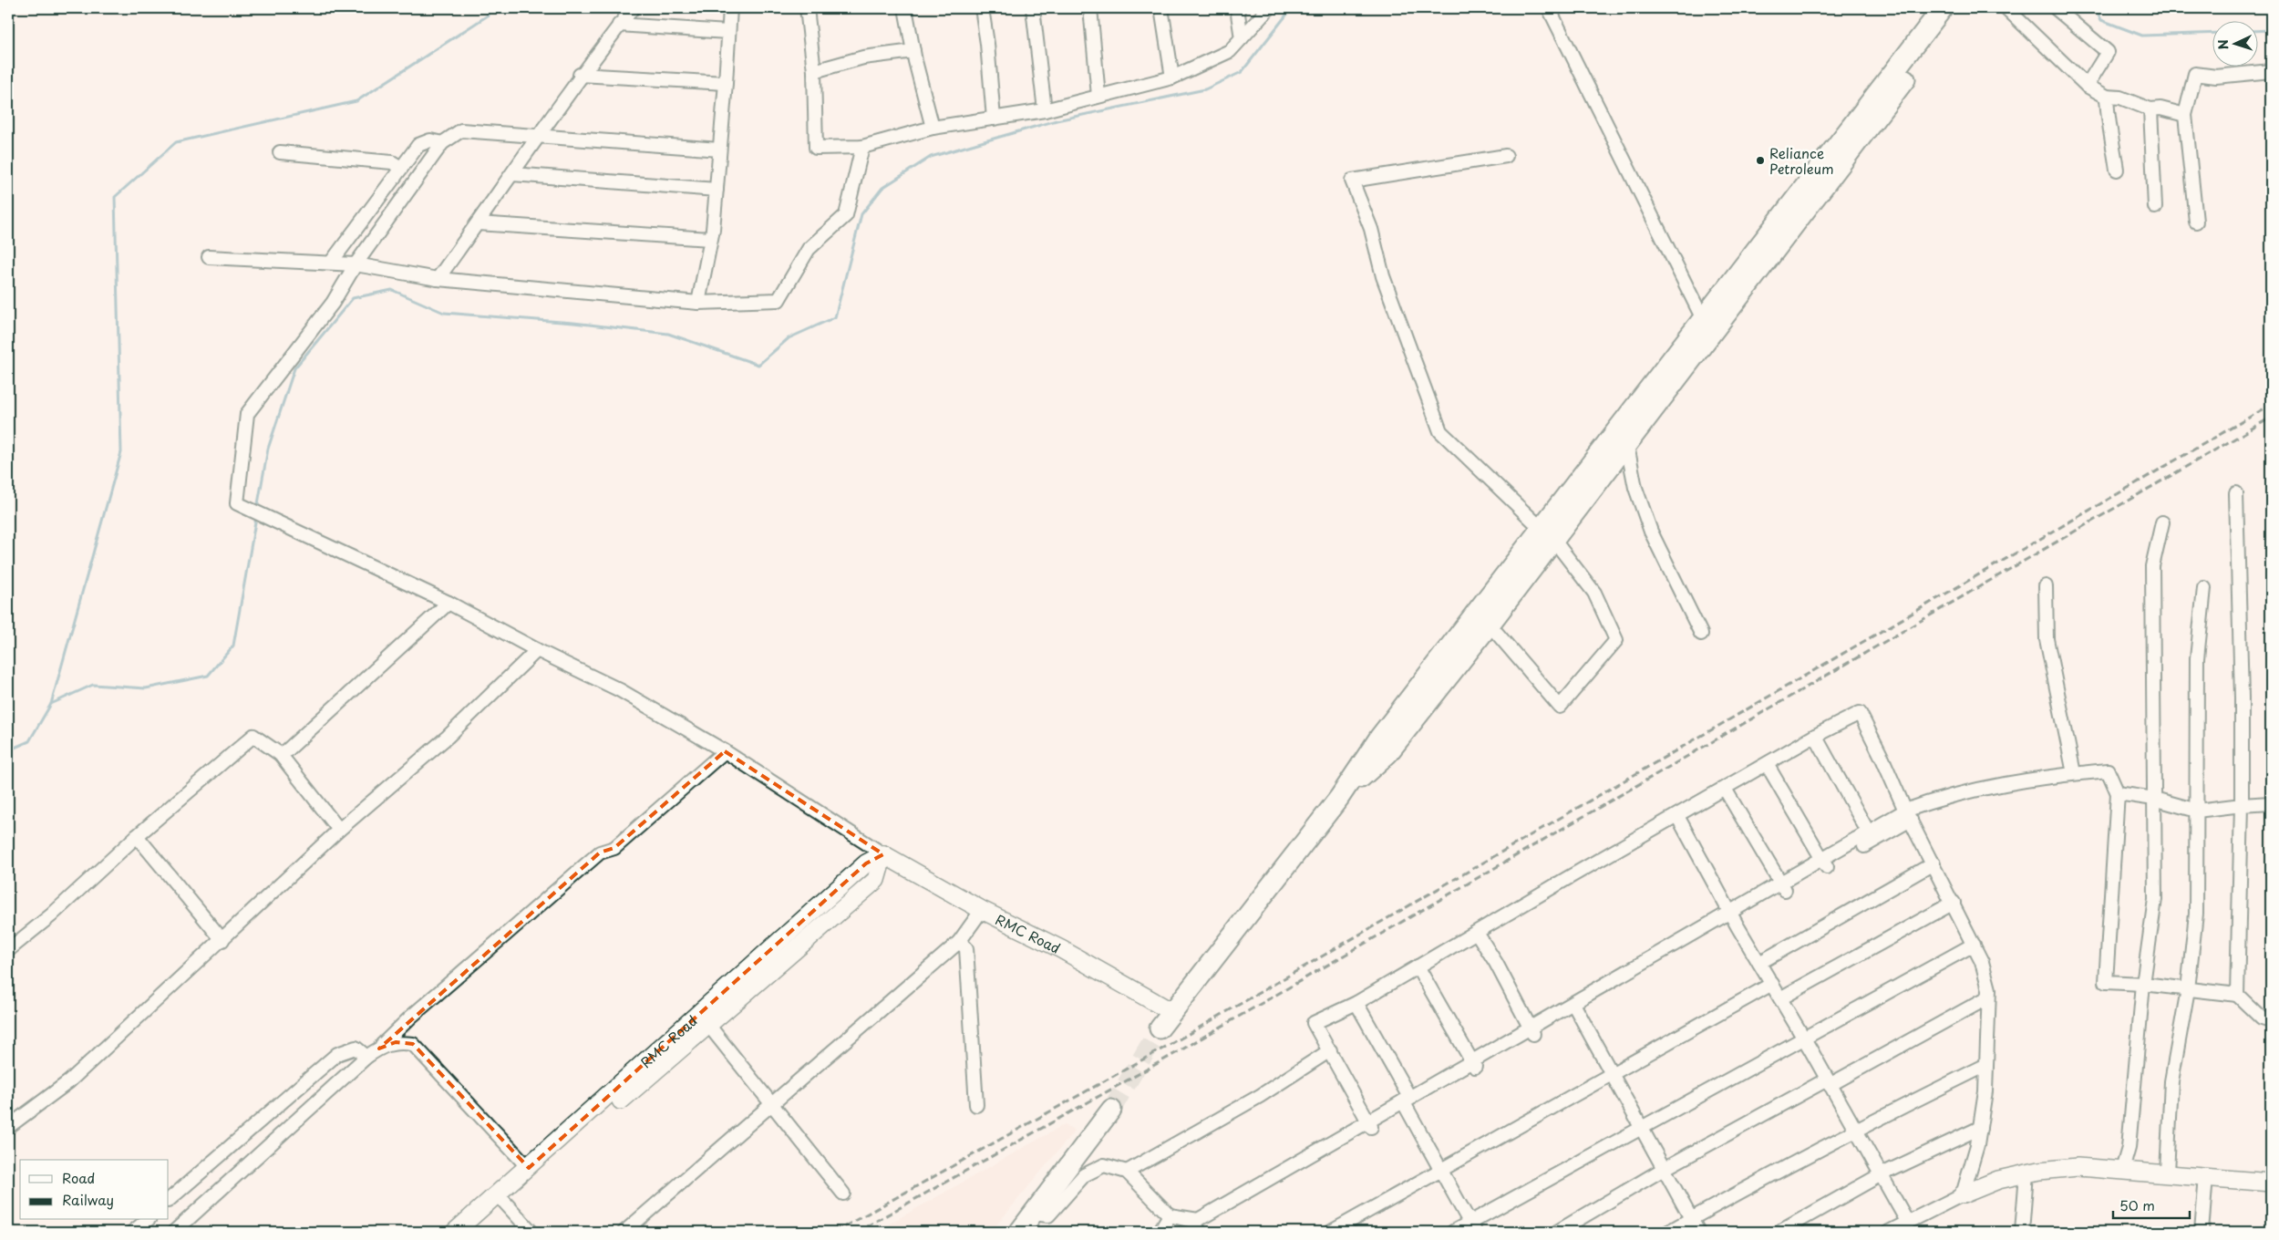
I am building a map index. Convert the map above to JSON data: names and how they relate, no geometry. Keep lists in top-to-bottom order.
{
  "streets": {
    "street": ["RMC Road"]
  },
  "places": ["Reliance Petroleum"],
  "legend": ["Road", "Railway"],
  "scale_bar": "50 m",
  "north": "left"
}
